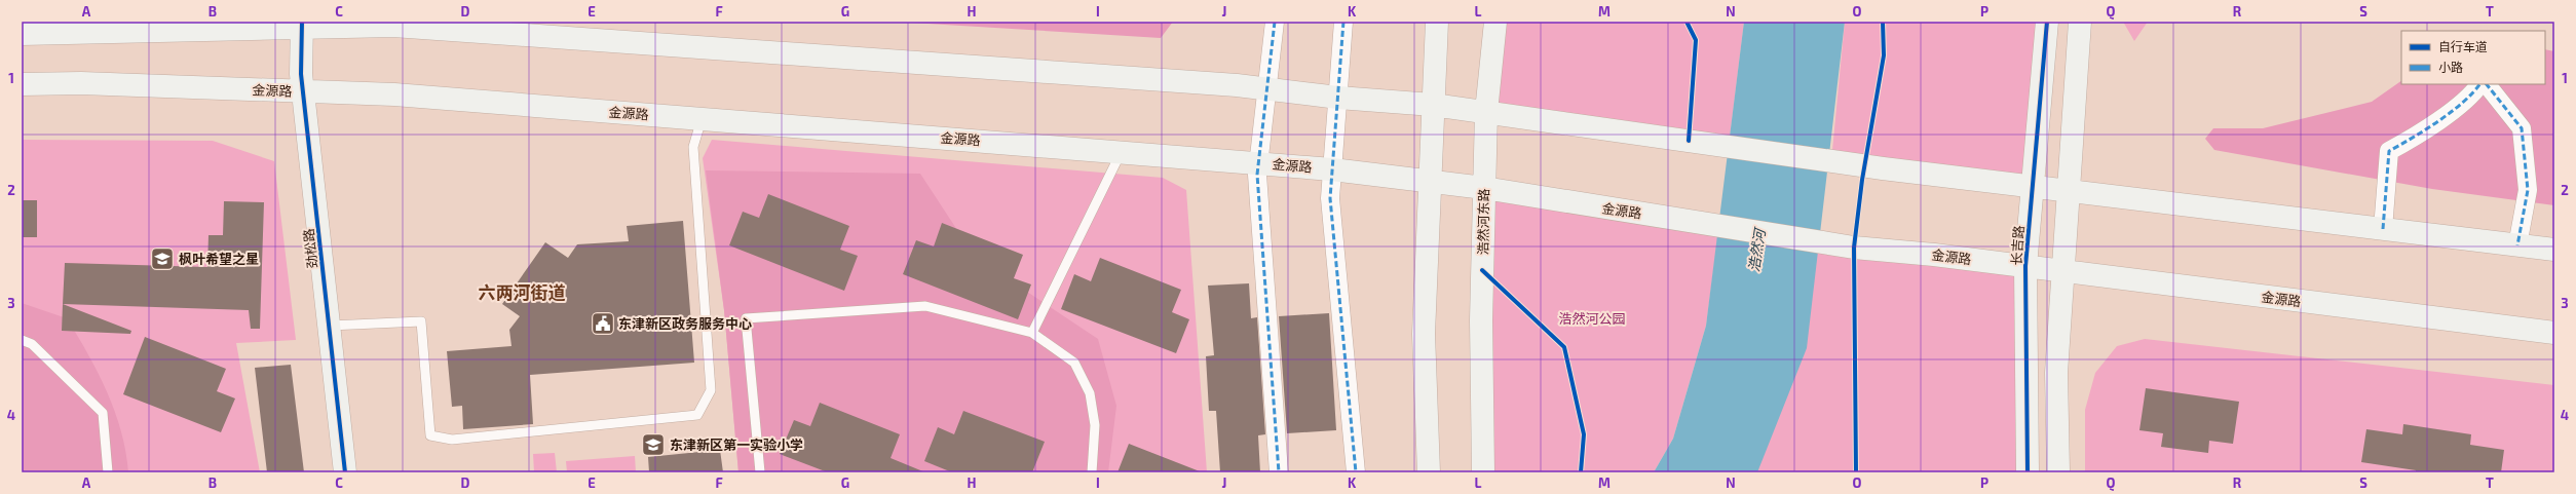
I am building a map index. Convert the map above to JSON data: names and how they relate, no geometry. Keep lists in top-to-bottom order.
{
  "streets": {
    "main road": [
      "金源路",
      "浩然河东路",
      "长吉路",
      "劲松路"
    ]
  },
  "crossings": [
    ["金源路", "浩然河东路"],
    ["金源路", "长吉路"],
    ["金源路", "劲松路"]
  ],
  "districts": ["六两河街道"],
  "water": ["浩然河"],
  "parks": ["浩然河公园"],
  "places": {
    "school or university": ["枫叶希望之星", "东津新区第一实验小学"],
    "public building": ["东津新区政务服务中心"]
  },
  "legend": ["自行车道", "小路"],
  "grid": {
    "columns": [
      "A",
      "B",
      "C",
      "D",
      "E",
      "F",
      "G",
      "H",
      "I",
      "J",
      "K",
      "L",
      "M",
      "N",
      "O",
      "P",
      "Q",
      "R",
      "S",
      "T"
    ],
    "rows": [
      "1",
      "2",
      "3",
      "4"
    ]
  }
}
